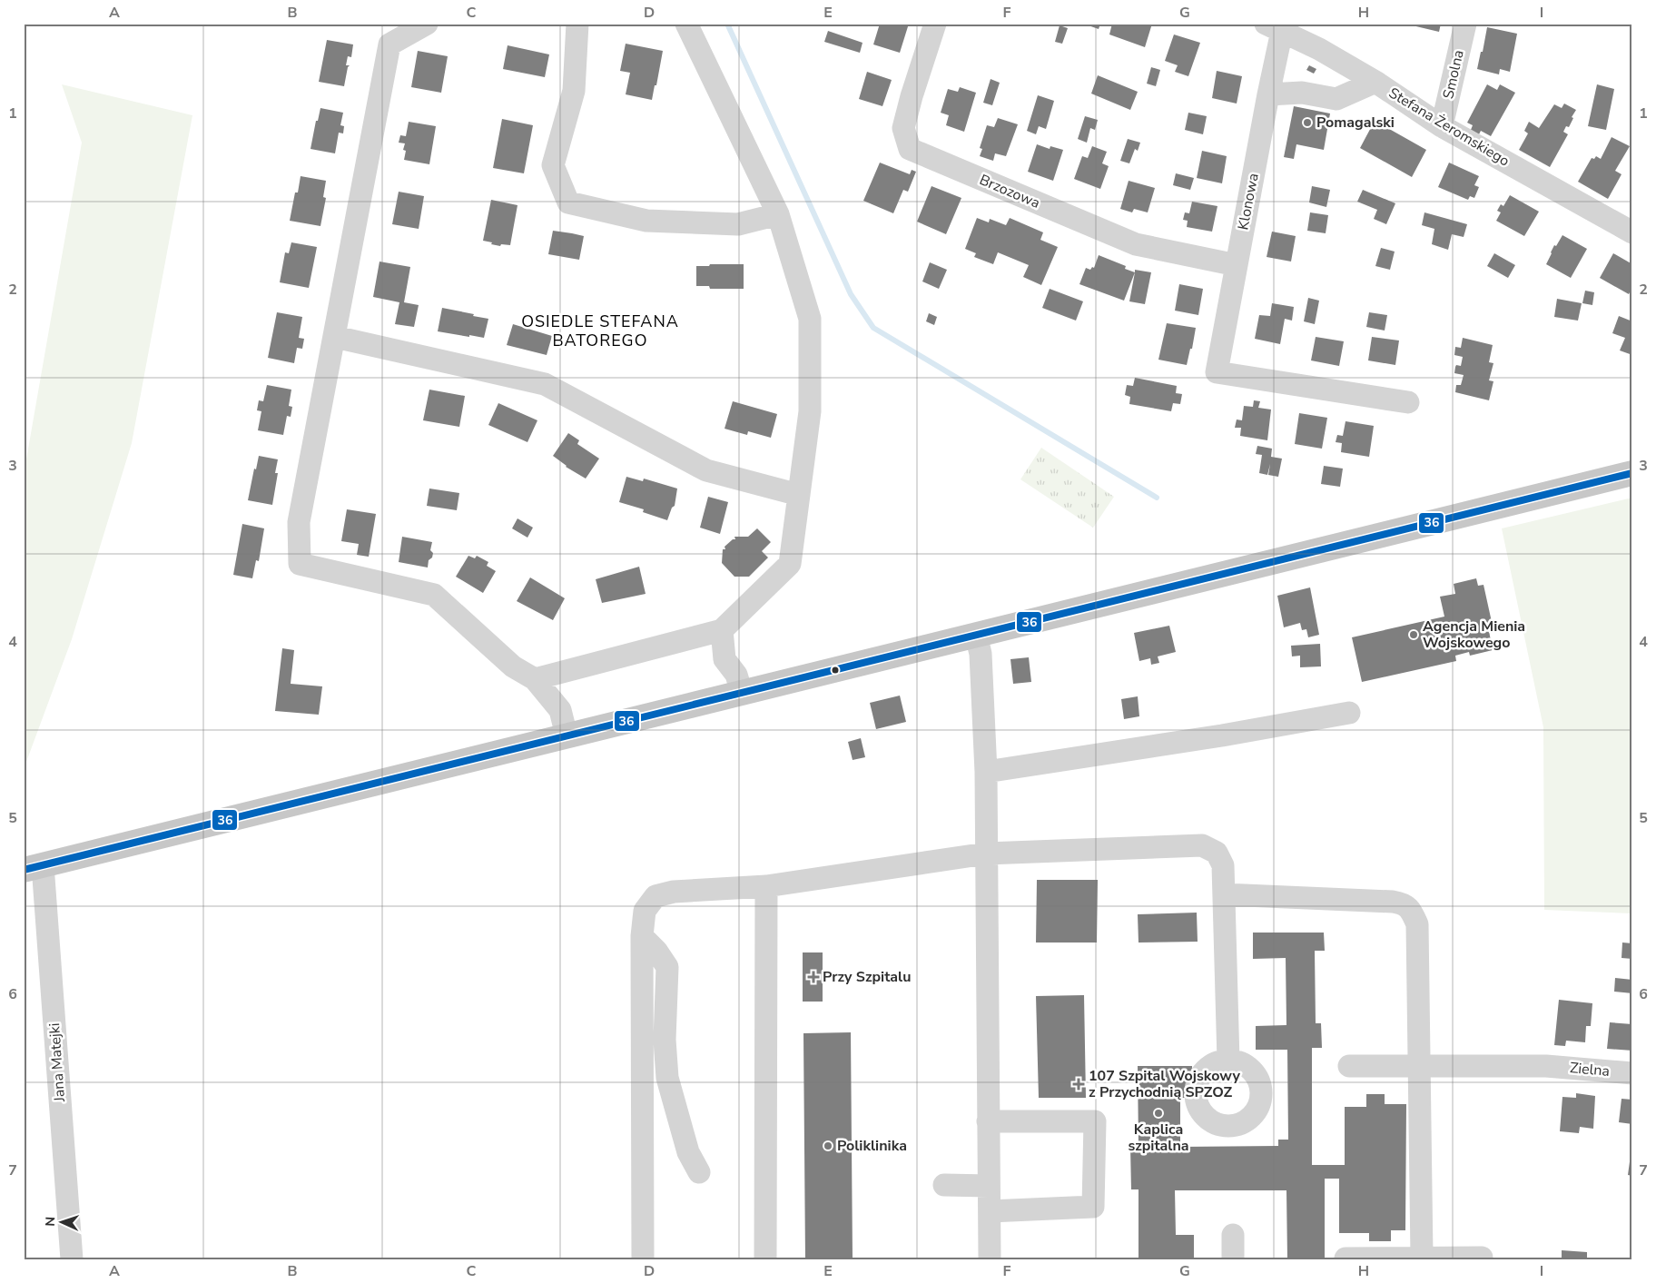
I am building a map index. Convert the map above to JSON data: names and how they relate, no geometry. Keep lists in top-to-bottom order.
{
  "streets": {
    "street": [
      "Smolna",
      "Stefana Żeromskiego",
      "Brzozowa",
      "Klonowa",
      "Jana Matejki",
      "Zielna"
    ]
  },
  "crossings": [
    ["Smolna", "Stefana Żeromskiego"],
    ["Stefana Żeromskiego", "Klonowa"],
    ["Brzozowa", "Klonowa"]
  ],
  "districts": ["OSIEDLE STEFANA BATOREGO"],
  "places": {
    "other": [
      "Pomagalski",
      "Agencja Mienia Wojskowego",
      "Kaplica szpitalna",
      "Poliklinika"
    ],
    "health": ["Przy Szpitalu", "107 Szpital Wojskowy z Przychodnią SPZOZ"]
  },
  "lines": ["transit line 36"],
  "north": "left",
  "grid": {
    "columns": [
      "A",
      "B",
      "C",
      "D",
      "E",
      "F",
      "G",
      "H",
      "I"
    ],
    "rows": [
      "1",
      "2",
      "3",
      "4",
      "5",
      "6",
      "7"
    ]
  }
}
